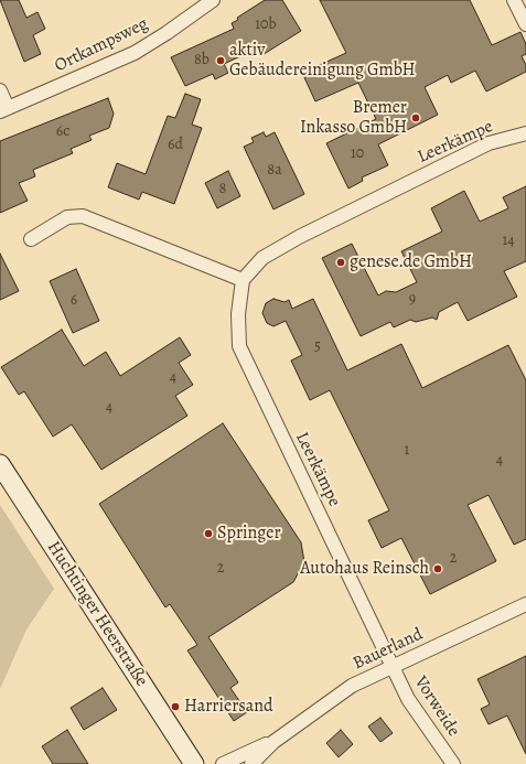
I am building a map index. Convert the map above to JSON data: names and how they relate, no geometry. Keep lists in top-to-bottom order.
{
  "streets": {
    "main road": ["Huchtinger Heerstraße"],
    "street": [
      "Ortkampsweg",
      "Leerkämpe",
      "Bauerland",
      "Vorweide"
    ]
  },
  "crossings": [
    ["Leerkämpe", "Bauerland"],
    ["Leerkämpe", "Vorweide"],
    ["Bauerland", "Vorweide"]
  ],
  "places": [
    "aktiv Gebäudereinigung GmbH",
    "Bremer Inkasso GmbH",
    "genese.de GmbH",
    "Springer",
    "Autohaus Reinsch",
    "Harriersand"
  ],
  "house_numbers": [
    "10b",
    "8b",
    "6c",
    "6d",
    "10",
    "8a",
    "8",
    "14",
    "9",
    "6",
    "5",
    "4",
    "4",
    "1",
    "4",
    "2",
    "2"
  ]
}
